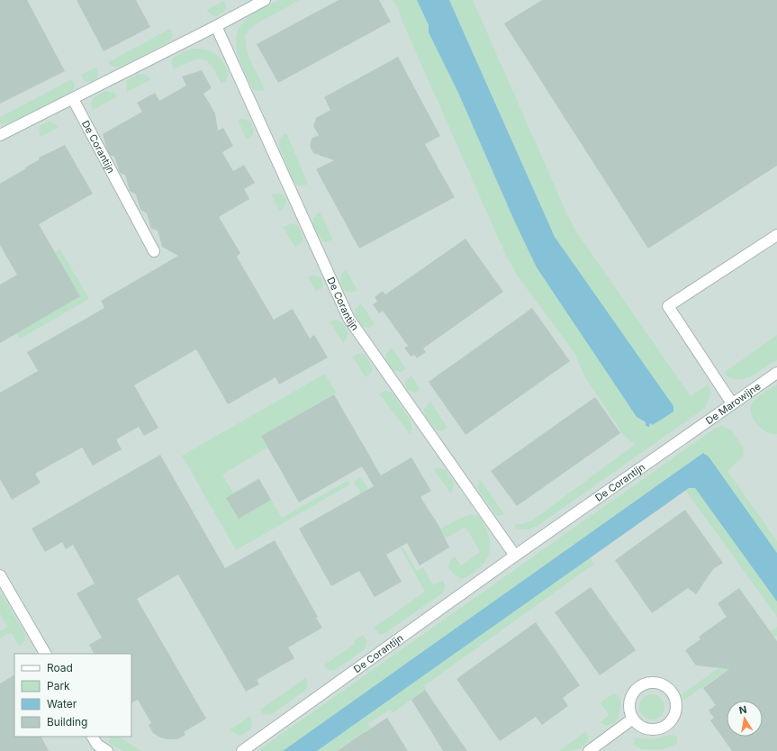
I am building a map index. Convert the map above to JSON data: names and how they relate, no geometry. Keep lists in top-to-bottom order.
{
  "streets": {
    "street": ["De Corantijn", "De Marowijne"]
  },
  "crossings": [
    ["De Corantijn", "De Marowijne"]
  ],
  "legend": [
    "Road",
    "Park",
    "Water",
    "Building"
  ],
  "north": "top"
}
